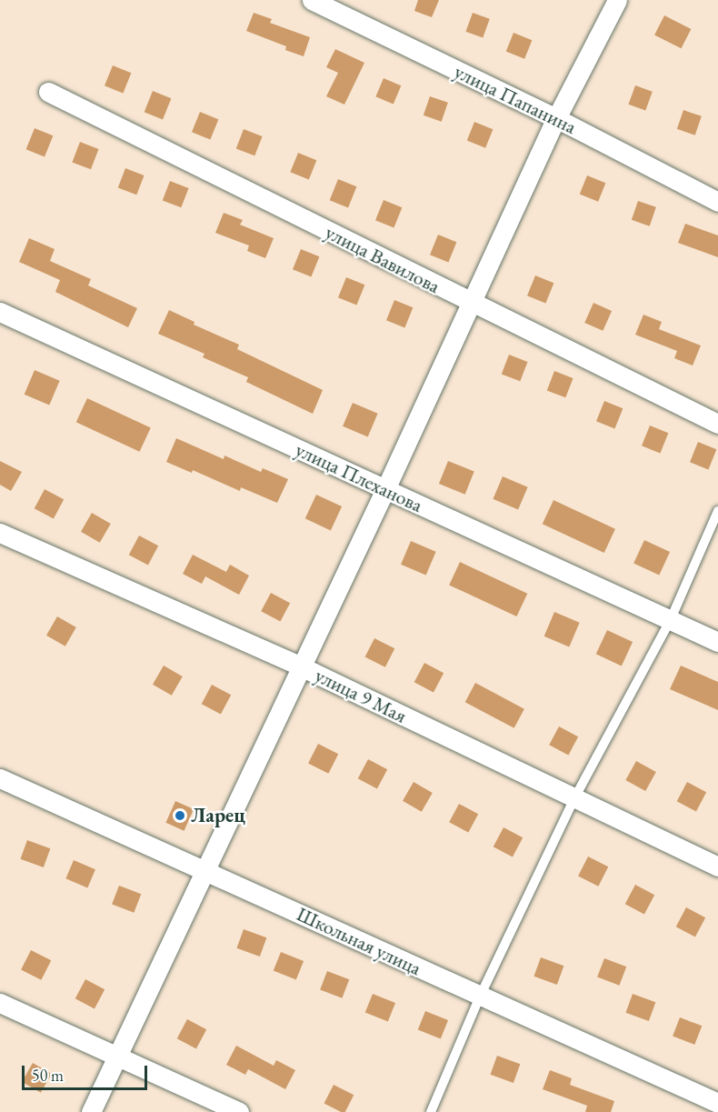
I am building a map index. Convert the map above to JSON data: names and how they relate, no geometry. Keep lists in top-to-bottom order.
{
  "streets": {
    "street": [
      "улица Папанина",
      "улица Вавилова",
      "улица Плеханова",
      "улица 9 Мая",
      "Школьная улица"
    ]
  },
  "places": ["Ларец"],
  "scale_bar": "50 m"
}
